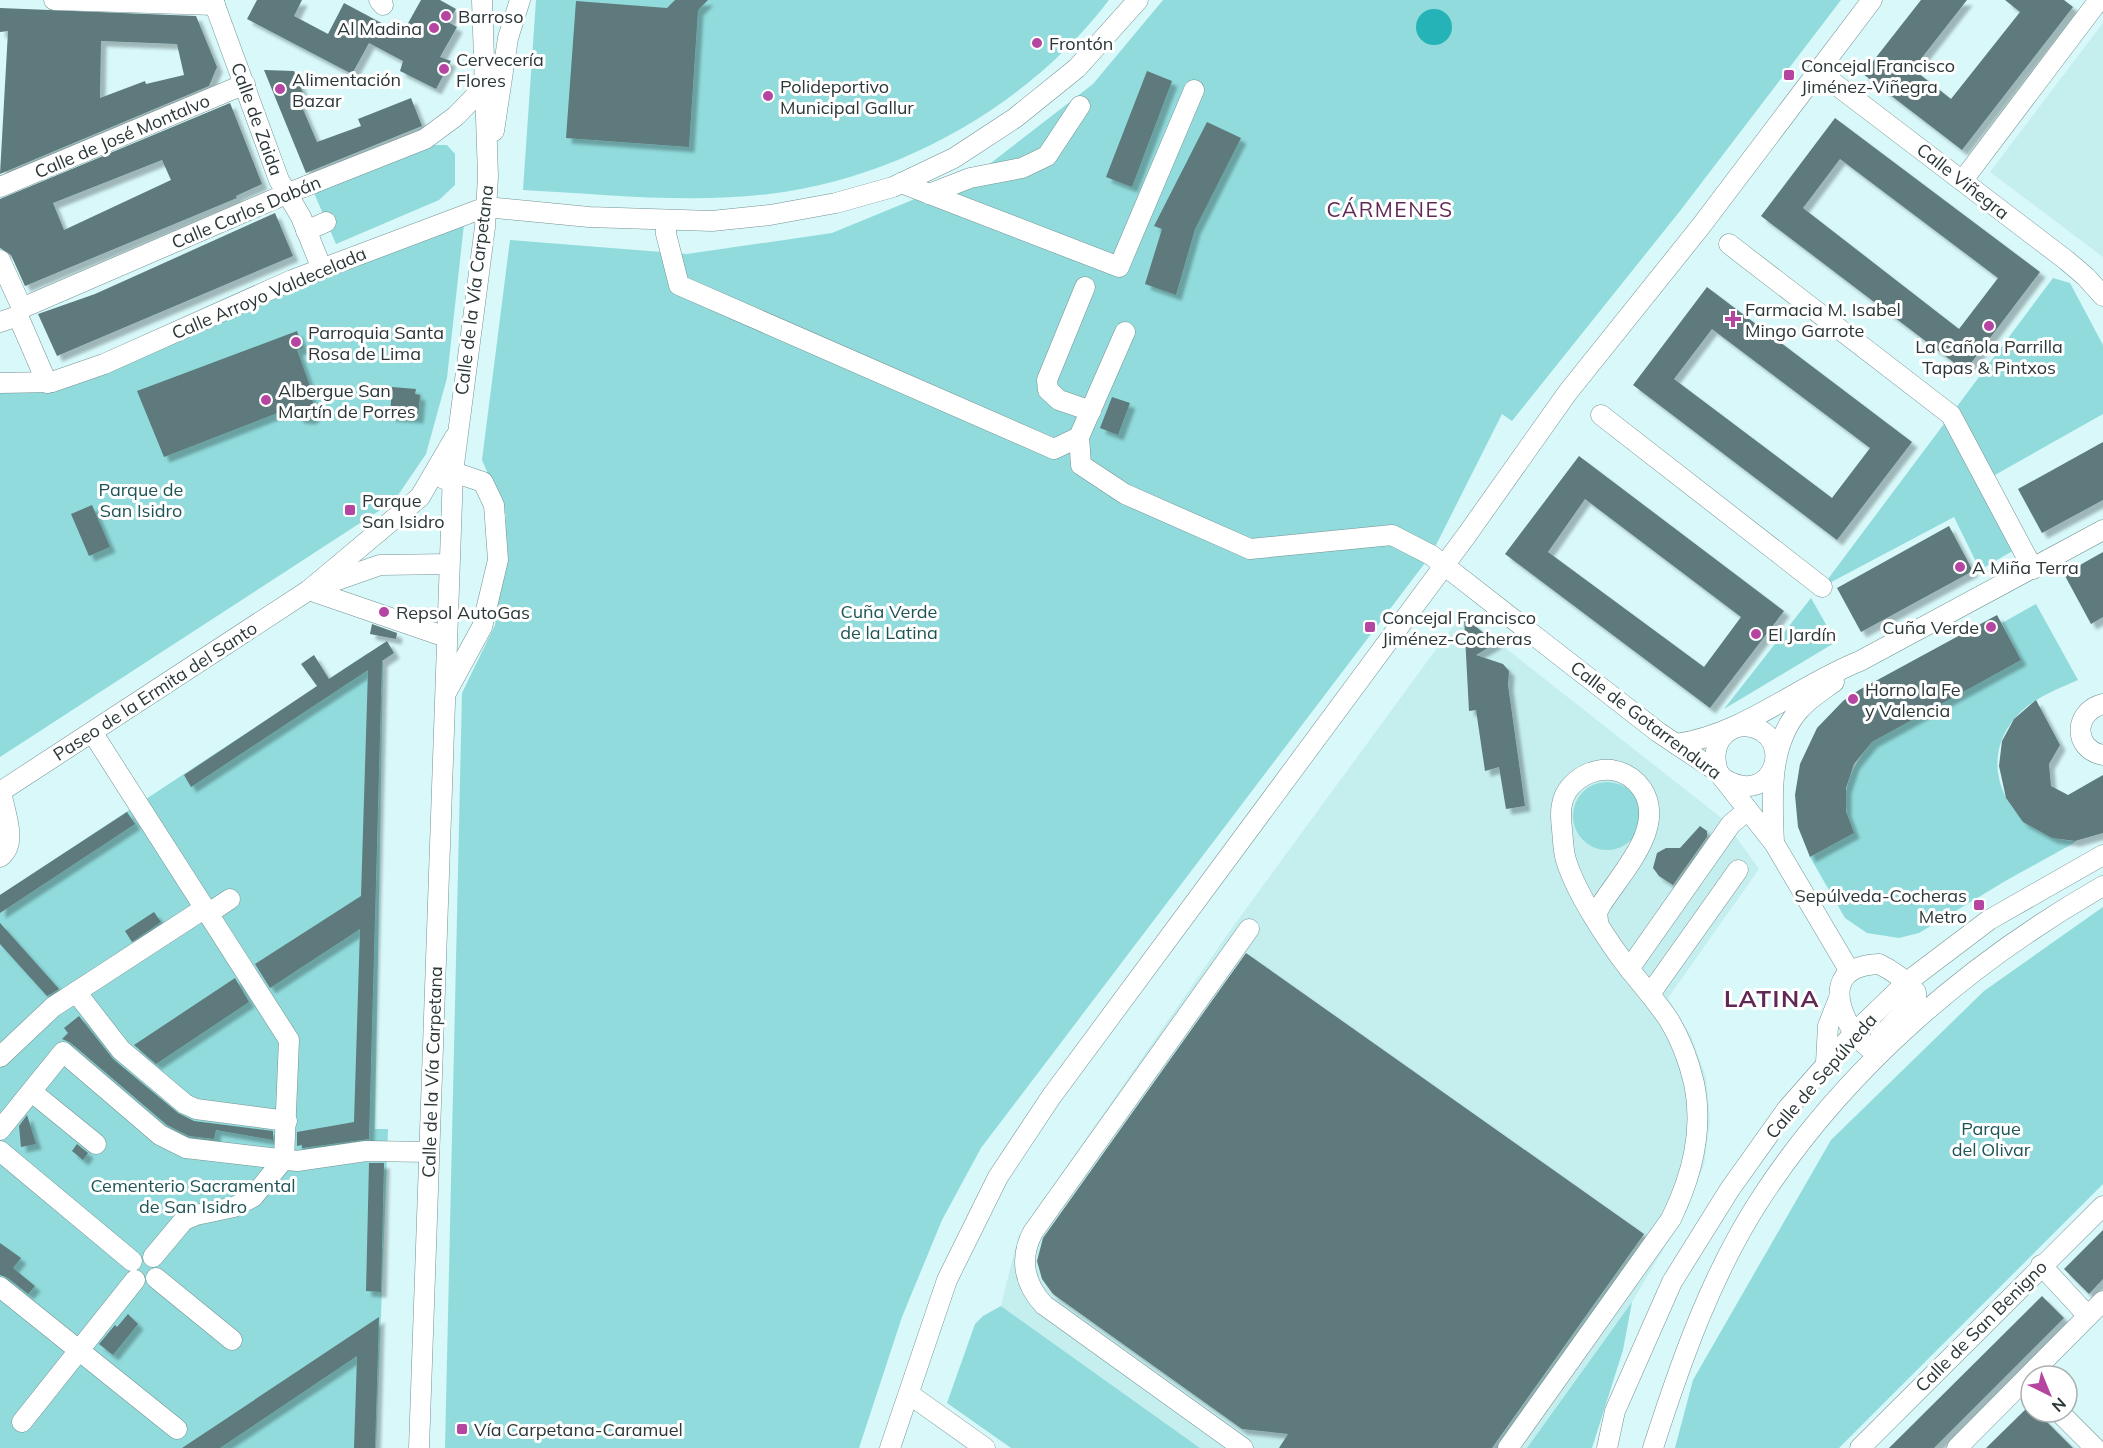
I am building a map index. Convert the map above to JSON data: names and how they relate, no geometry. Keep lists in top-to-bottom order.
{
  "streets": {
    "street": [
      "Calle de Zaida",
      "Calle de José Montalvo",
      "Calle Viñegra",
      "Calle Carlos Dabán",
      "Calle de la Vía Carpetana",
      "Calle Arroyo Valdecelada",
      "Paseo de la Ermita del Santo",
      "Calle de Gotarrendura",
      "Calle de Sepúlveda",
      "Calle de San Benigno"
    ]
  },
  "crossings": [
    ["Calle de Zaida", "Calle de José Montalvo"],
    ["Calle de Zaida", "Calle Carlos Dabán"],
    ["Calle de Zaida", "Calle Arroyo Valdecelada"],
    ["Calle Carlos Dabán", "Calle de la Vía Carpetana"],
    ["Calle de la Vía Carpetana", "Calle Arroyo Valdecelada"],
    ["Calle de la Vía Carpetana", "Paseo de la Ermita del Santo"]
  ],
  "districts": ["CÁRMENES", "LATINA"],
  "parks": [
    "Parque de San Isidro",
    "Cuña Verde de la Latina",
    "Parque del Olivar",
    "Cementerio Sacramental de San Isidro"
  ],
  "places": {
    "other": [
      "Barroso",
      "Al Madina",
      "Frontón",
      "Cervecería Flores",
      "Alimentación Bazar",
      "Polideportivo Municipal Gallur",
      "La Cañola Parrilla Tapas & Pintxos",
      "Parroquia Santa Rosa de Lima",
      "Albergue San Martín de Porres",
      "A Miña Terra",
      "Repsol AutoGas",
      "Cuña Verde",
      "El Jardín",
      "Horno la Fe y Valencia"
    ],
    "transit": [
      "Concejal Francisco Jiménez-Viñegra",
      "Parque San Isidro",
      "Concejal Francisco Jiménez-Cocheras",
      "Sepúlveda-Cocheras Metro",
      "Vía Carpetana-Caramuel"
    ],
    "health": ["Farmacia M. Isabel Mingo Garrote"]
  },
  "north": "bottom right"
}
